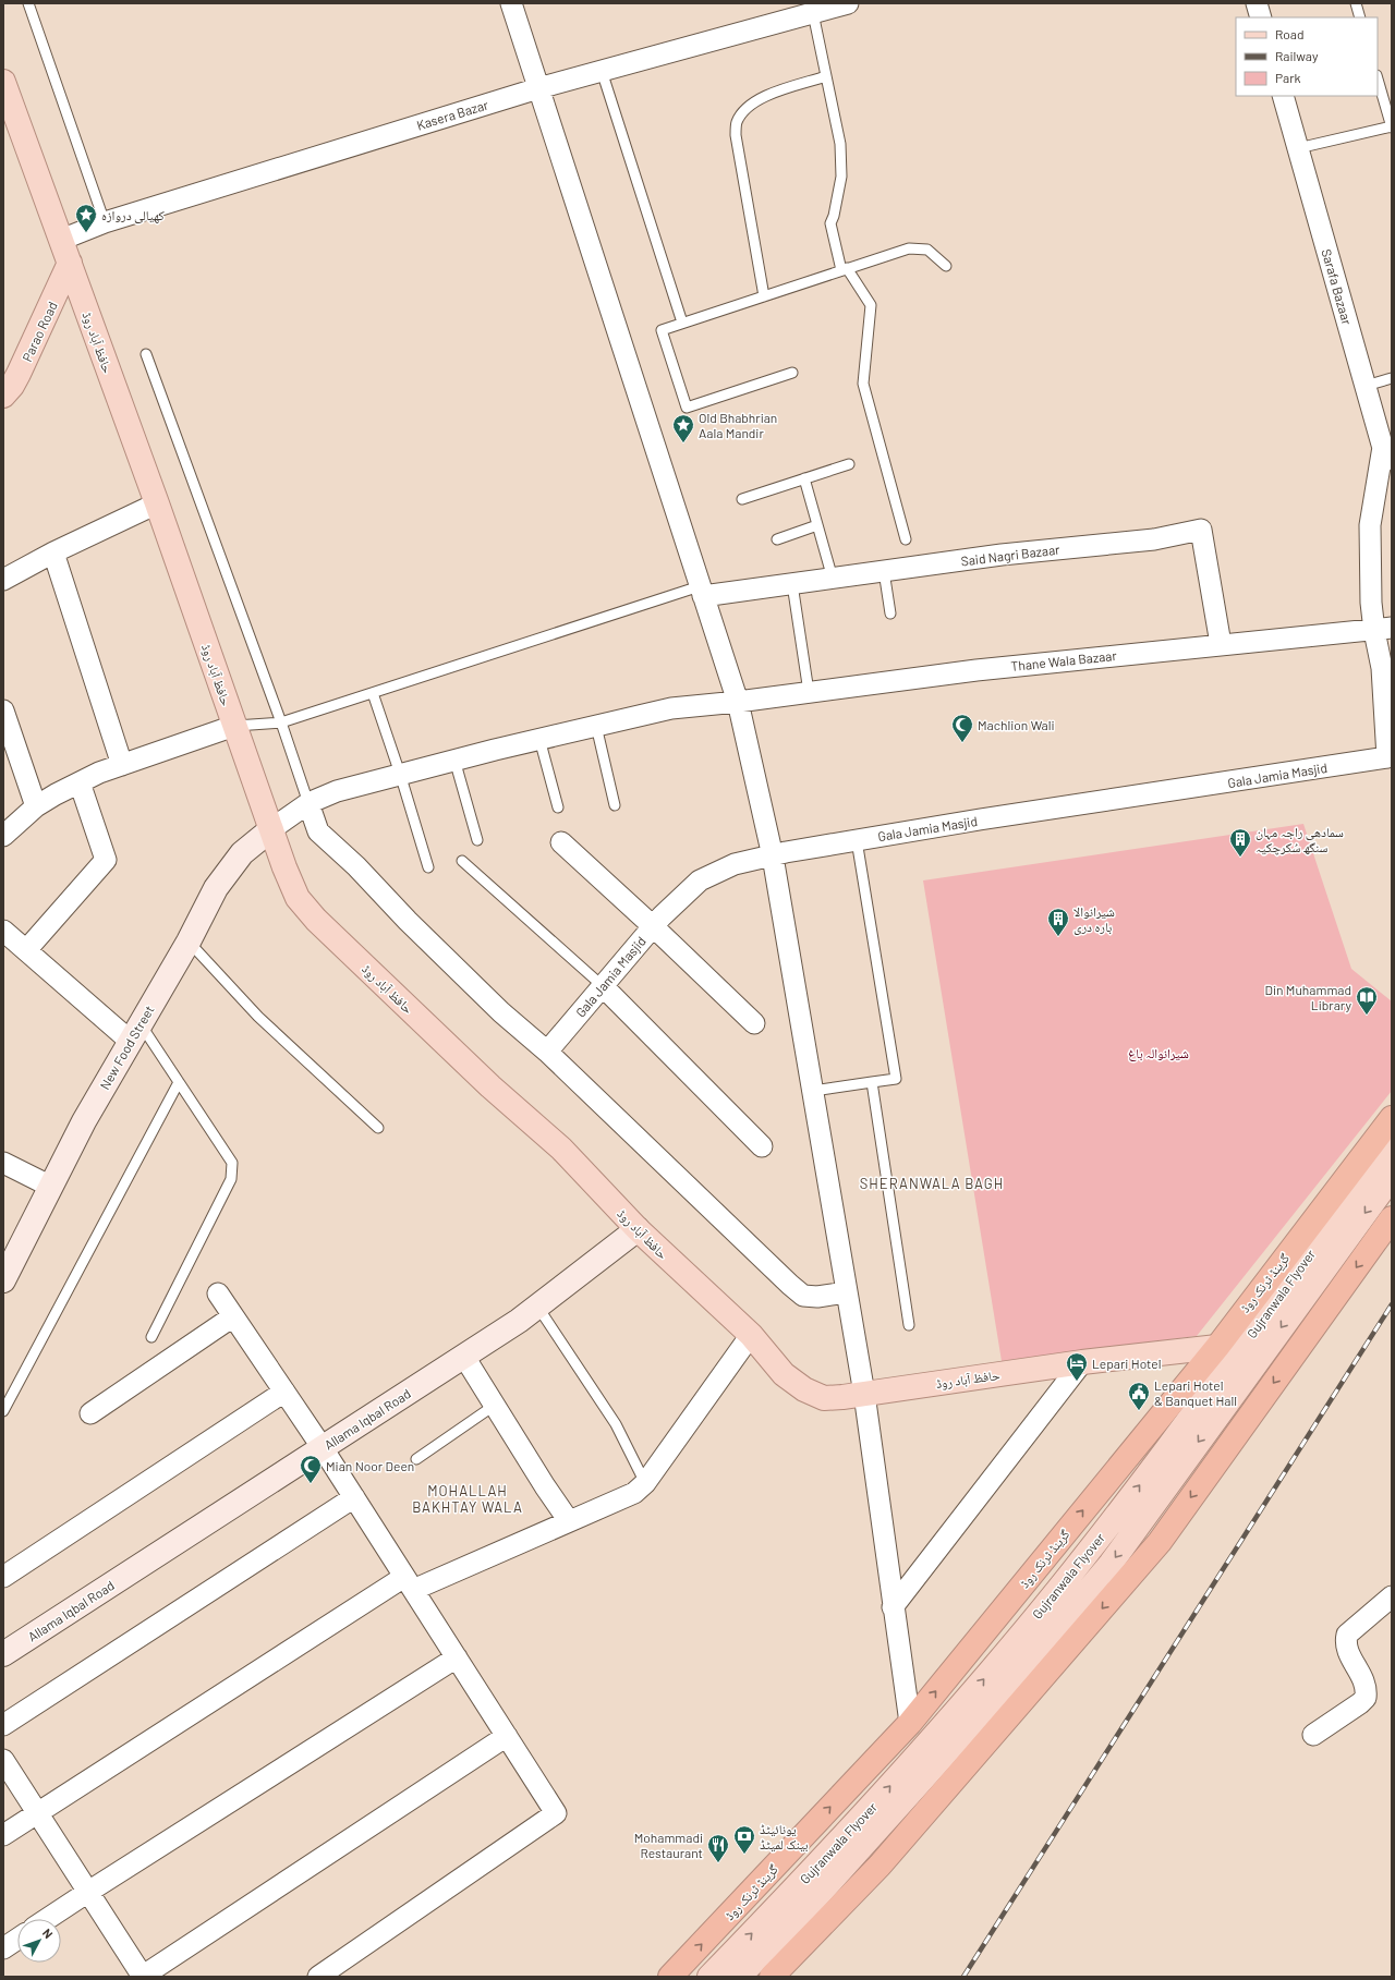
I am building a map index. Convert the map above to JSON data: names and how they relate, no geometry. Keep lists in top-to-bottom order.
{
  "streets": {
    "highway": ["گرینڈ ٹرنک روڈ"],
    "main road": ["Parao Road", "حافظ آباد روڈ", "Gujranwala Flyover"],
    "street": [
      "Kasera Bazar",
      "Sarafa Bazaar",
      "Said Nagri Bazaar",
      "Thane Wala Bazaar",
      "Gala Jamia Masjid",
      "New Food Street",
      "Allama Iqbal Road"
    ]
  },
  "crossings": [
    ["Kasera Bazar", "حافظ آباد روڈ"],
    ["Parao Road", "حافظ آباد روڈ"],
    ["حافظ آباد روڈ", "Thane Wala Bazaar"],
    ["حافظ آباد روڈ", "New Food Street"],
    ["حافظ آباد روڈ", "گرینڈ ٹرنک روڈ"],
    ["حافظ آباد روڈ", "Allama Iqbal Road"],
    ["Said Nagri Bazaar", "Thane Wala Bazaar"],
    ["Thane Wala Bazaar", "Gala Jamia Masjid"],
    ["Thane Wala Bazaar", "New Food Street"]
  ],
  "districts": ["SHERANWALA BAGH", "MOHALLAH BAKHTAY WALA"],
  "parks": ["شیرانوالہ باغ"],
  "places": {
    "place": ["کھیالی دروازہ", "Old Bhabhrian Aala Mandir"],
    "mosque": ["Machlion Wali", "Mian Noor Deen"],
    "building": ["سمادھی راجہ مہان سنگھ سُکرچکیہ", "شیرانوالا بارہ دری"],
    "library": ["Din Muhammad Library"],
    "hotel": ["Lepari Hotel"],
    "public building": ["Lepari Hotel & Banquet Hall"],
    "bank": ["یونائیٹڈ بینک لمیٹڈ"],
    "restaurant": ["Mohammadi Restaurant"]
  },
  "legend": ["Road", "Railway", "Park"],
  "north": "top right"
}
